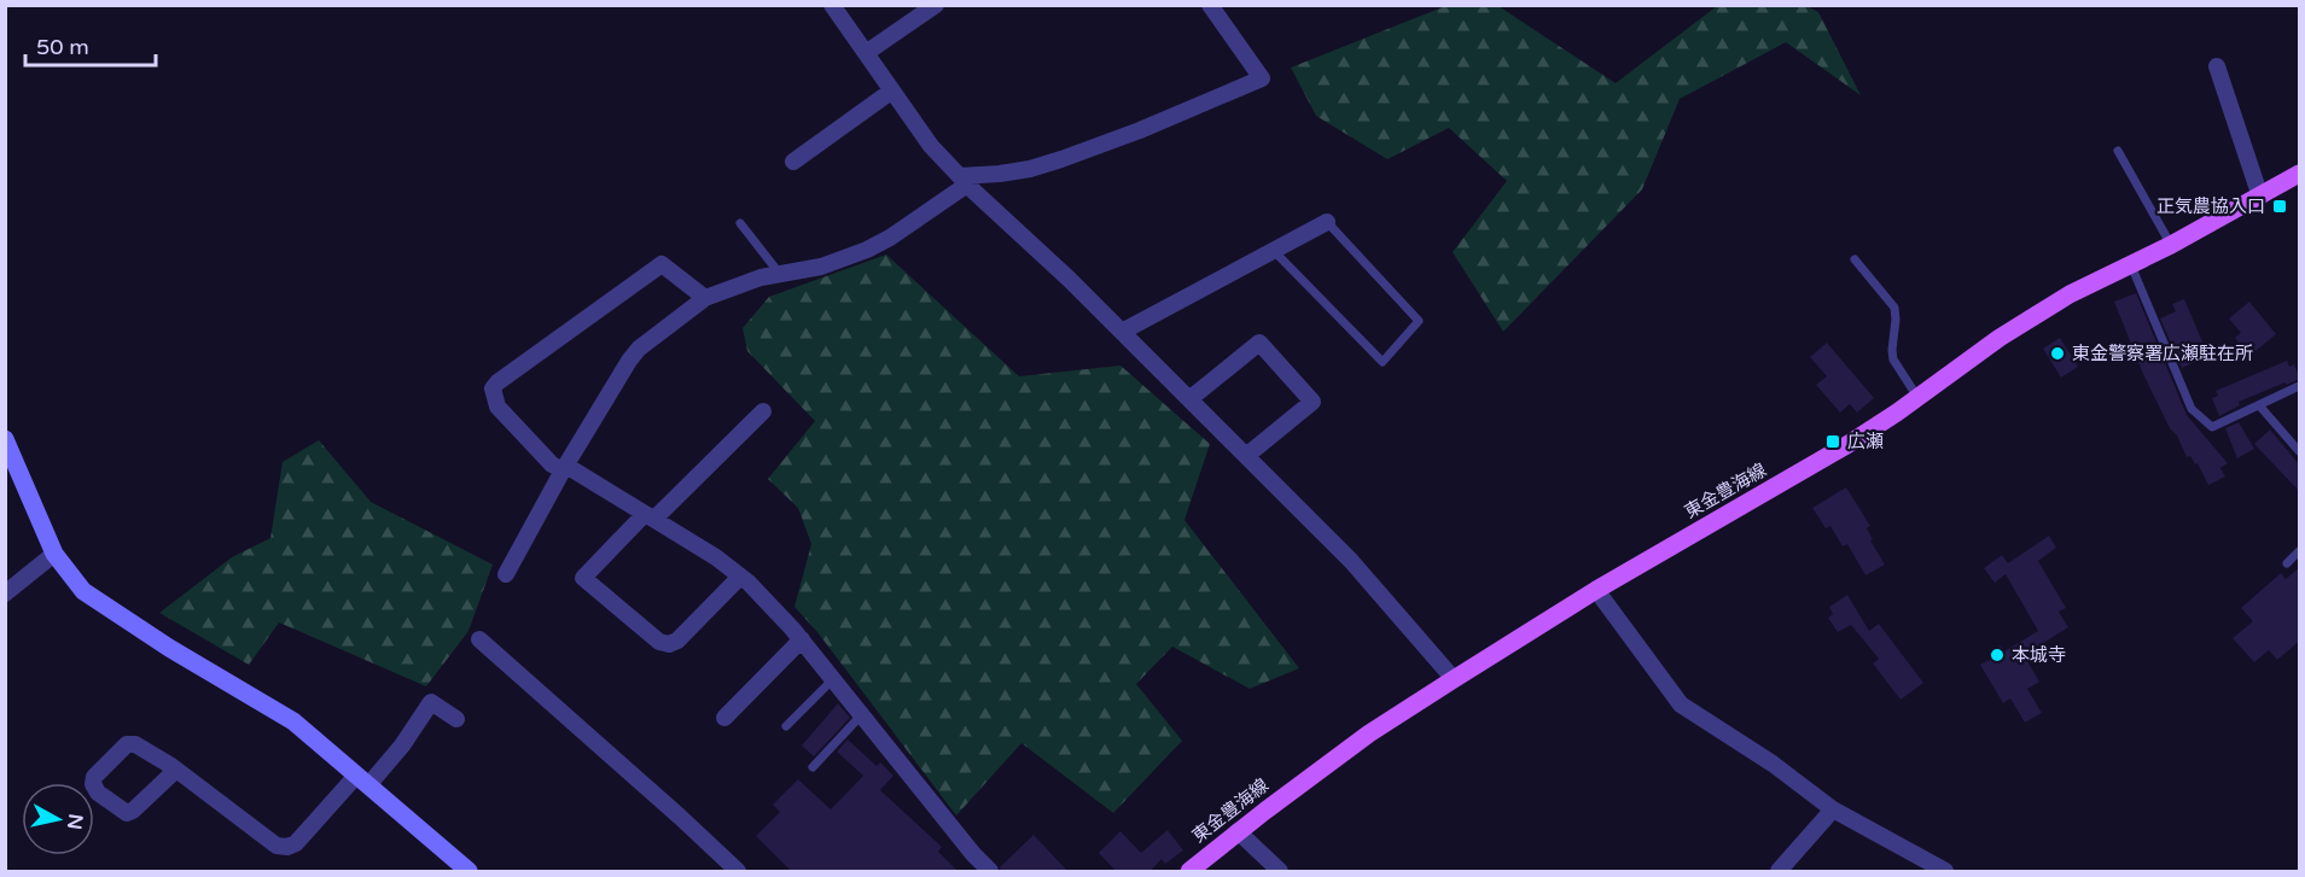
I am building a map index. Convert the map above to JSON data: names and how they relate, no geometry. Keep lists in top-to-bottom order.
{
  "streets": {
    "main road": ["東金豊海線"]
  },
  "places": {
    "transit": ["正気農協入口", "広瀬"],
    "other": ["東金警察署広瀬駐在所", "本城寺"]
  },
  "scale_bar": "50 m",
  "north": "right"
}
